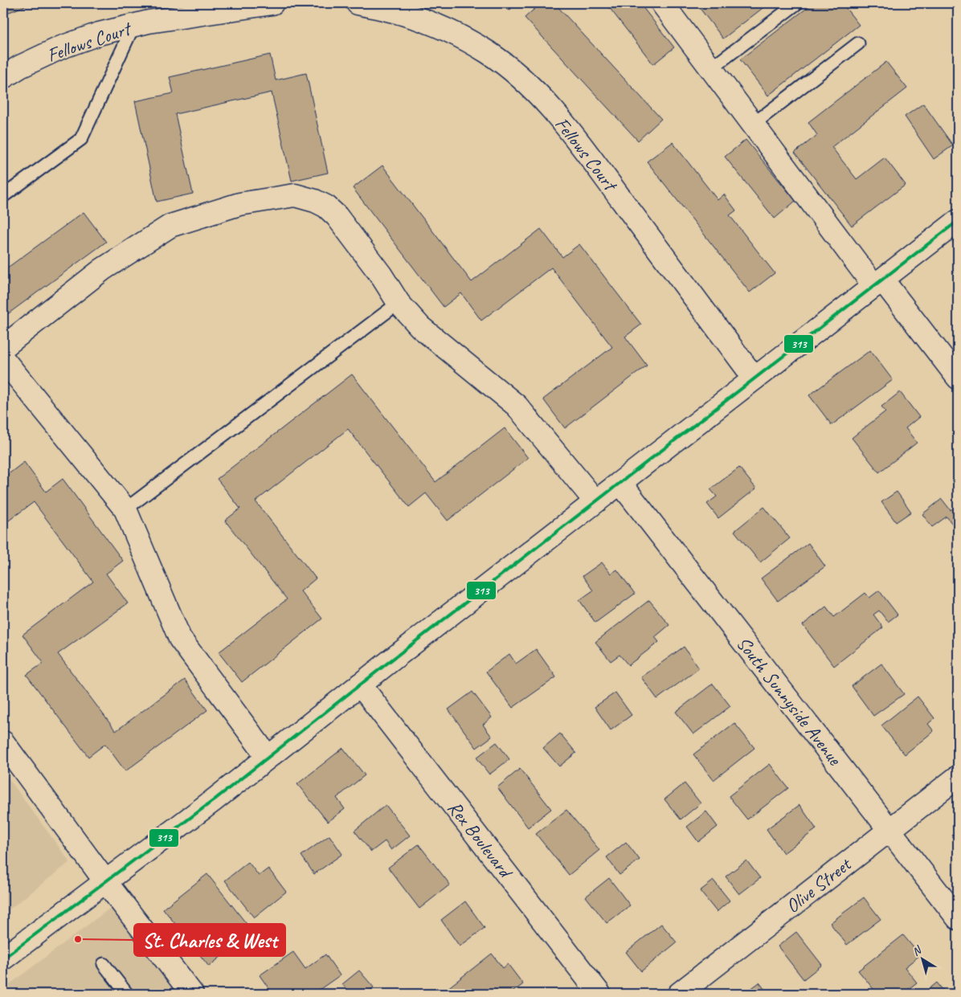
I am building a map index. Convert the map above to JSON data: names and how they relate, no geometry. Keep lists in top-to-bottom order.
{
  "streets": {
    "street": [
      "Fellows Court",
      "South Sunnyside Avenue",
      "Rex Boulevard",
      "Olive Street"
    ]
  },
  "crossings": [
    ["South Sunnyside Avenue", "Olive Street"]
  ],
  "places": ["St. Charles & West"],
  "lines": ["transit line 313"],
  "north": "top left"
}
